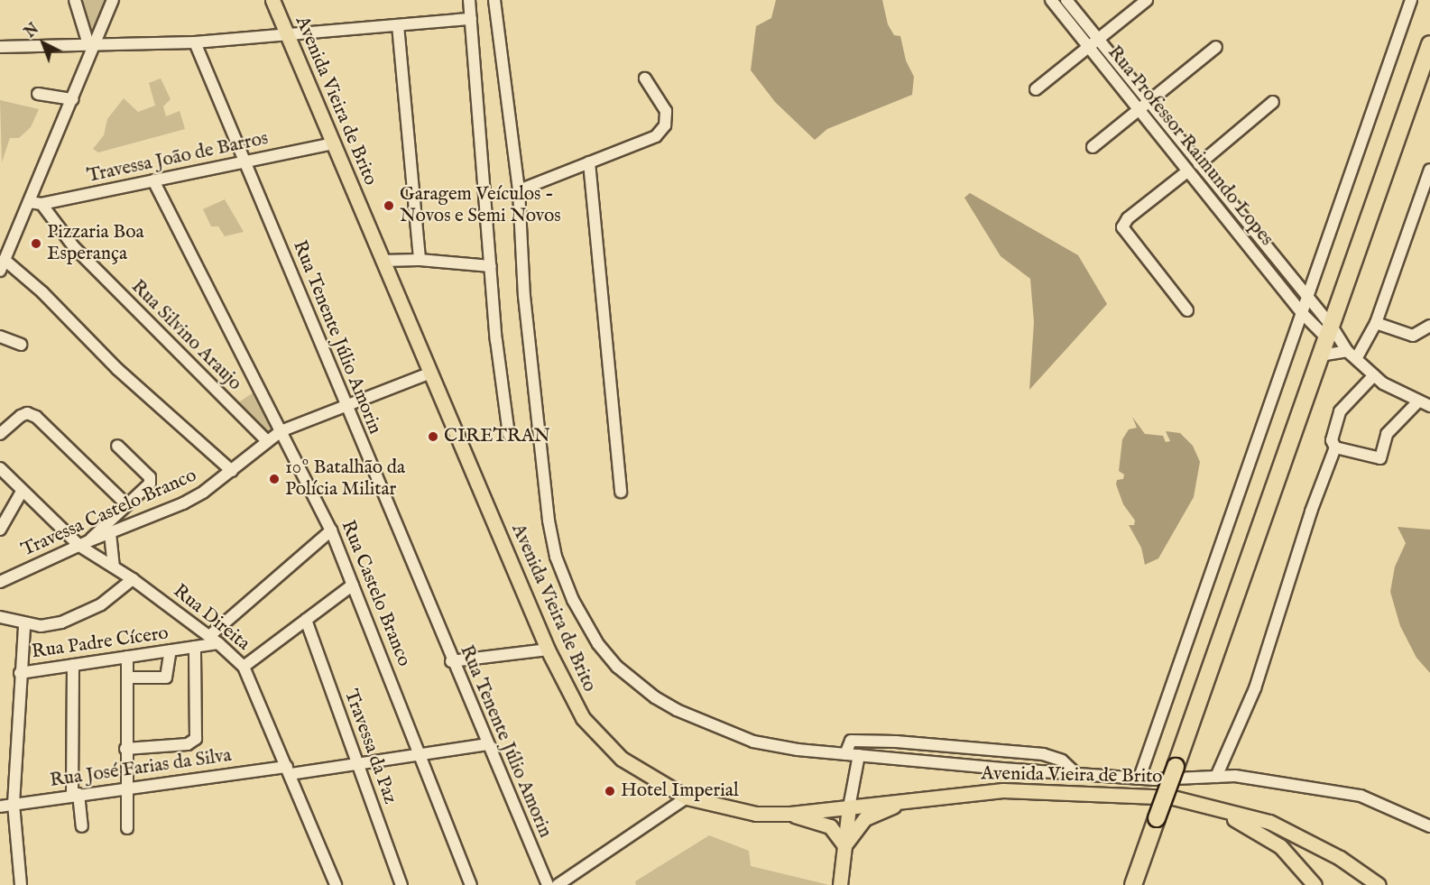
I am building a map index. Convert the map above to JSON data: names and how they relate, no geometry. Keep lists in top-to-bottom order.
{
  "streets": {
    "main road": ["Avenida Vieira de Brito"],
    "street": [
      "Rua Professor Raimundo Lopes",
      "Travessa João de Barros",
      "Rua Silvino Araujo",
      "Rua Tenente Júlio Amorin",
      "Travessa Castelo Branco",
      "Rua Castelo Branco",
      "Rua Direita",
      "Rua Padre Cícero",
      "Travessa da Paz",
      "Rua José Farias da Silva"
    ]
  },
  "crossings": [
    ["Avenida Vieira de Brito", "Travessa João de Barros"],
    ["Avenida Vieira de Brito", "Travessa Castelo Branco"],
    ["Travessa João de Barros", "Rua Silvino Araujo"],
    ["Travessa João de Barros", "Rua Tenente Júlio Amorin"],
    ["Travessa João de Barros", "Rua Castelo Branco"],
    ["Rua Silvino Araujo", "Travessa Castelo Branco"],
    ["Rua Tenente Júlio Amorin", "Travessa Castelo Branco"],
    ["Rua Tenente Júlio Amorin", "Rua José Farias da Silva"],
    ["Travessa Castelo Branco", "Rua Castelo Branco"],
    ["Travessa Castelo Branco", "Rua Direita"],
    ["Rua Castelo Branco", "Rua José Farias da Silva"],
    ["Rua Direita", "Rua Padre Cícero"],
    ["Rua Direita", "Rua José Farias da Silva"],
    ["Travessa da Paz", "Rua José Farias da Silva"]
  ],
  "places": [
    "Garagem Veículos - Novos e Semi Novos",
    "Pizzaria Boa Esperança",
    "CIRETRAN",
    "10º Batalhão da Polícia Militar",
    "Hotel Imperial"
  ],
  "north": "top left"
}
